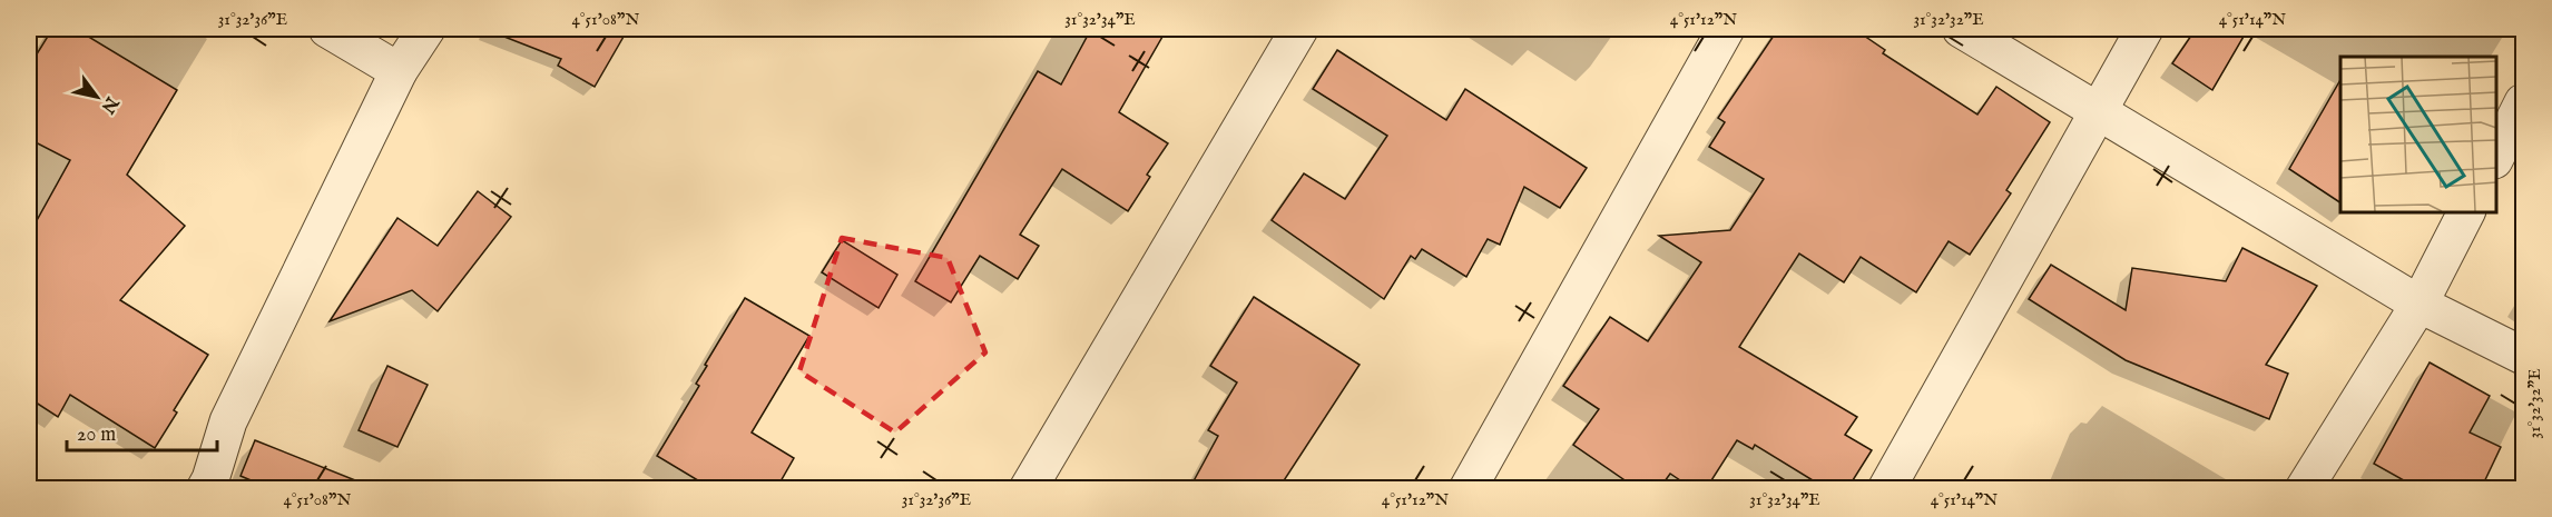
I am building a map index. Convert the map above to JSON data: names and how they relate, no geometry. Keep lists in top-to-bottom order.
{
  "scale_bar": "20 m",
  "north": "bottom right",
  "coordinates": [
    "31°32'36\"E",
    "4°51'08\"N",
    "31°32'34\"E",
    "4°51'12\"N",
    "31°32'32\"E",
    "4°51'14\"N"
  ]
}
